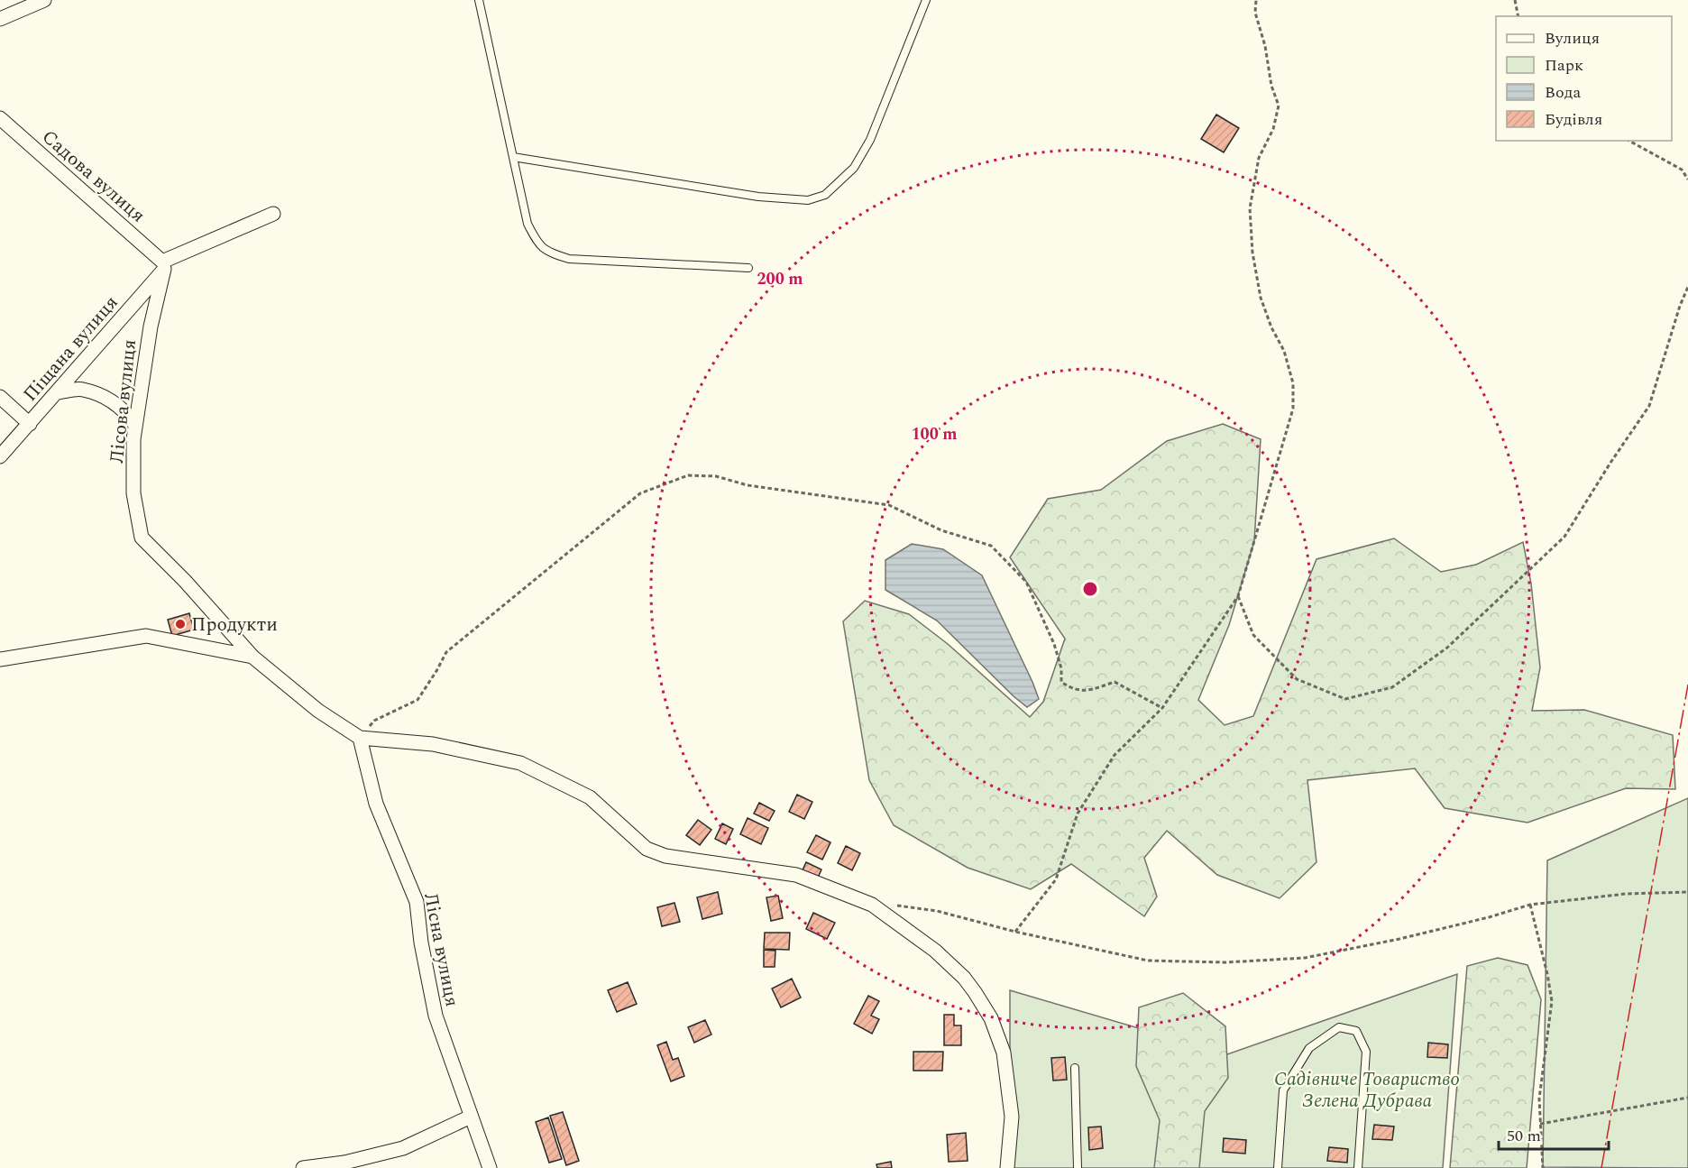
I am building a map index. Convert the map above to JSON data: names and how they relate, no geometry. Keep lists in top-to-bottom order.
{
  "streets": {
    "street": [
      "Садова вулиця",
      "Піщана вулиця",
      "Лісова вулиця",
      "Лісна вулиця"
    ]
  },
  "crossings": [
    ["Садова вулиця", "Піщана вулиця"],
    ["Садова вулиця", "Лісова вулиця"],
    ["Піщана вулиця", "Лісова вулиця"],
    ["Лісова вулиця", "Лісна вулиця"]
  ],
  "parks": ["Садівниче Товариство Зелена Дубрава"],
  "places": ["Продукти"],
  "legend": [
    "Вулиця",
    "Парк",
    "Вода",
    "Будівля"
  ],
  "scale_bar": "50 m",
  "rings": ["200 m", "100 m"]
}
